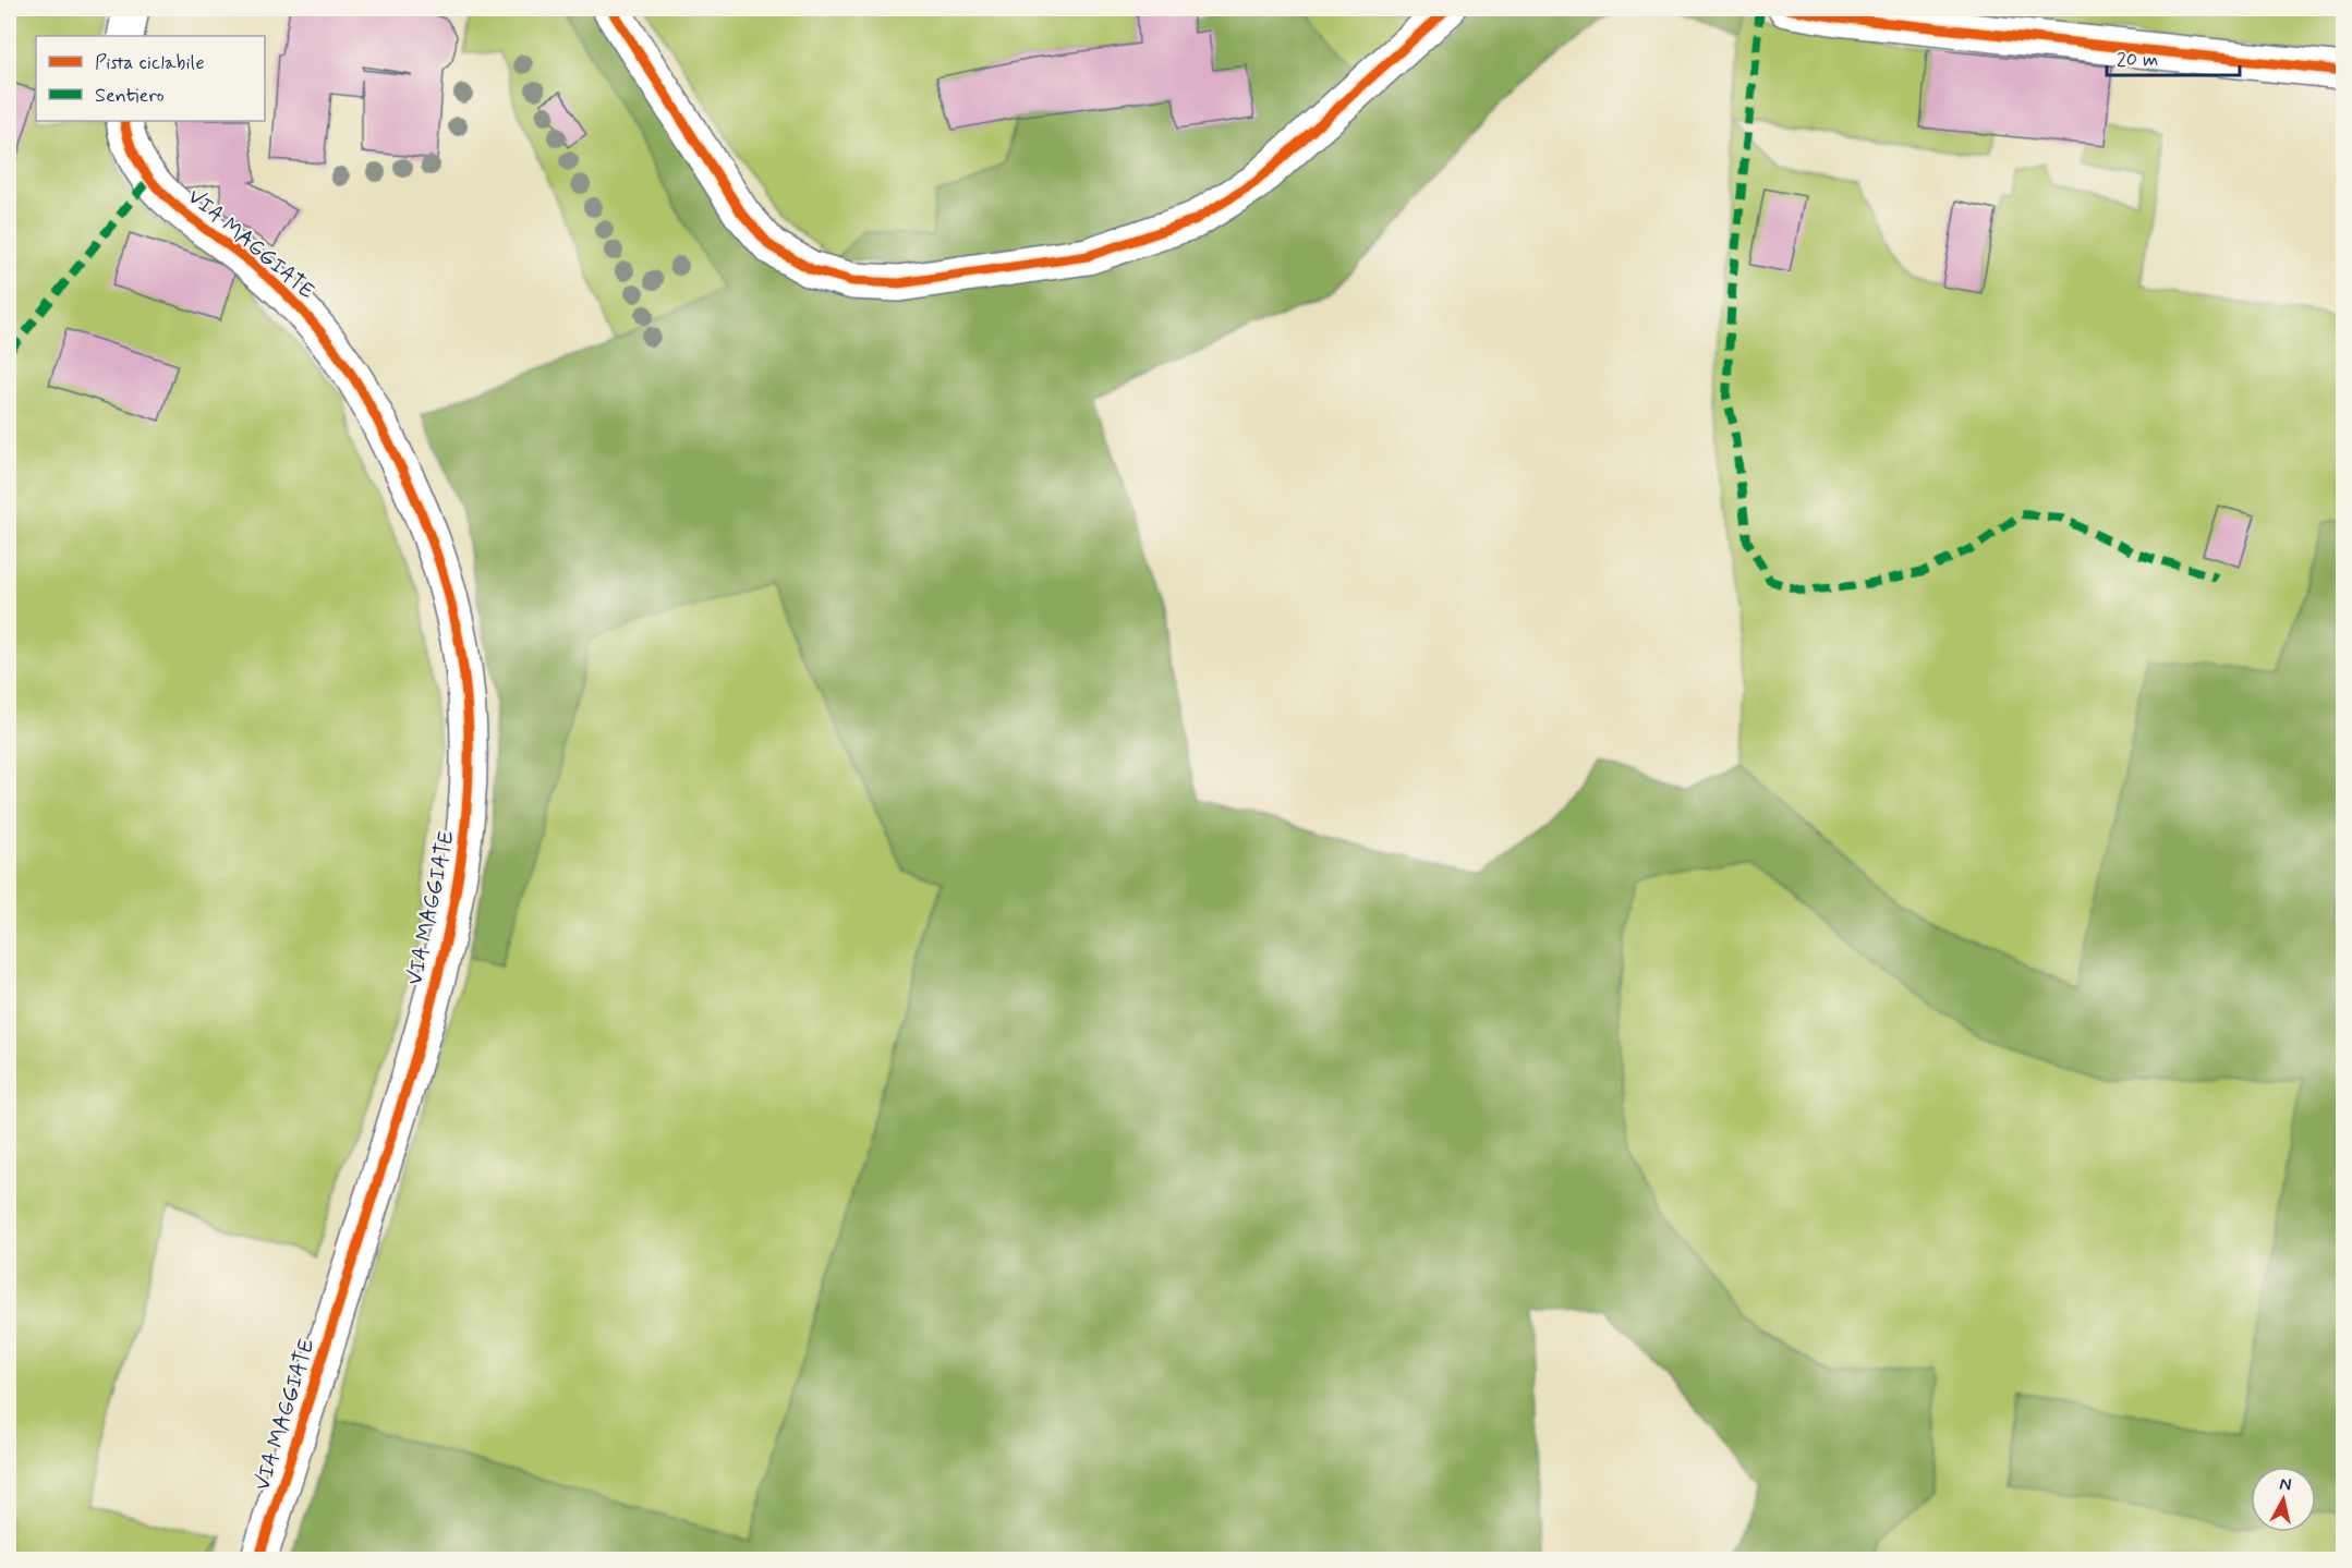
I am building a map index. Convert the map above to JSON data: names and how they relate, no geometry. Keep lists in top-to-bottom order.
{
  "streets": {
    "street": ["VIA MAGGIATE"]
  },
  "legend": ["Pista ciclabile", "Sentiero"],
  "scale_bar": "20 m",
  "north": "top"
}
